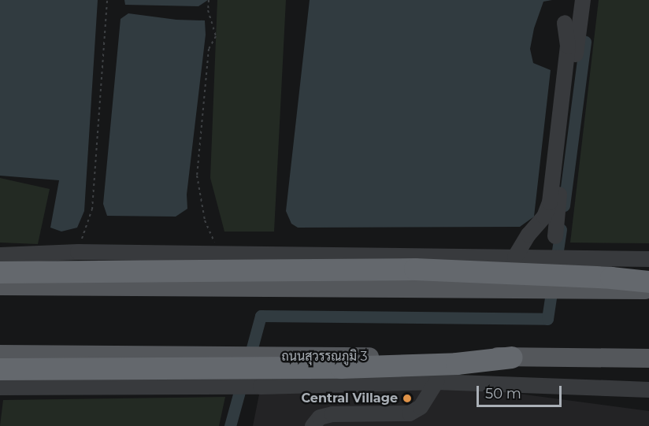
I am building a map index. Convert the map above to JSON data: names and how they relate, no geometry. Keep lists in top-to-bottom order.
{
  "places": ["Central Village"],
  "scale_bar": "50 m"
}
